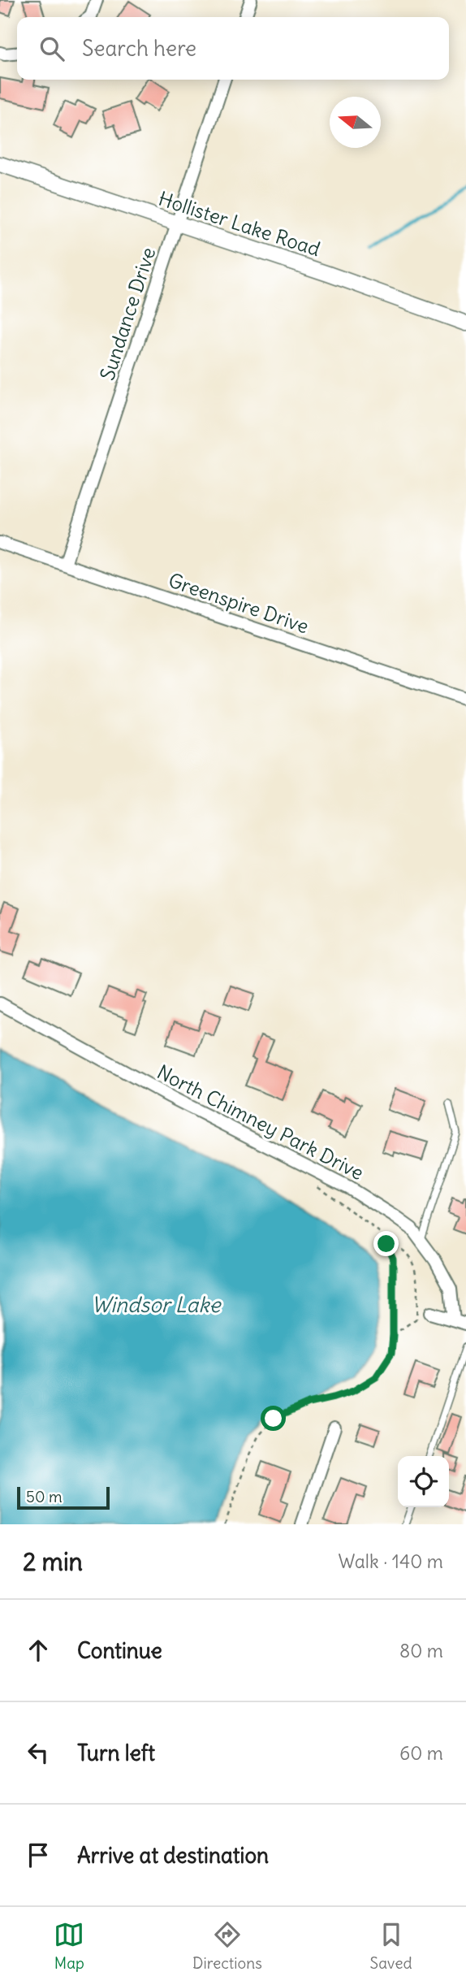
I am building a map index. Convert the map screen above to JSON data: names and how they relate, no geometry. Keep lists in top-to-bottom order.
{
  "streets": {
    "street": [
      "Hollister Lake Road",
      "Sundance Drive",
      "Greenspire Drive",
      "North Chimney Park Drive"
    ]
  },
  "crossings": [
    ["Hollister Lake Road", "Sundance Drive"],
    ["Sundance Drive", "Greenspire Drive"]
  ],
  "water": ["Windsor Lake"],
  "scale_bar": "50 m",
  "north": "left",
  "page": {
    "search": "Search here",
    "scale": "50 m",
    "heading": ["2 min", "Walk · 140 m"],
    "list": [
      ["Continue", "80 m"],
      ["Turn left", "60 m"],
      "Arrive at destination"
    ],
    "nav": ["Map", "Directions", "Saved"]
  }
}
